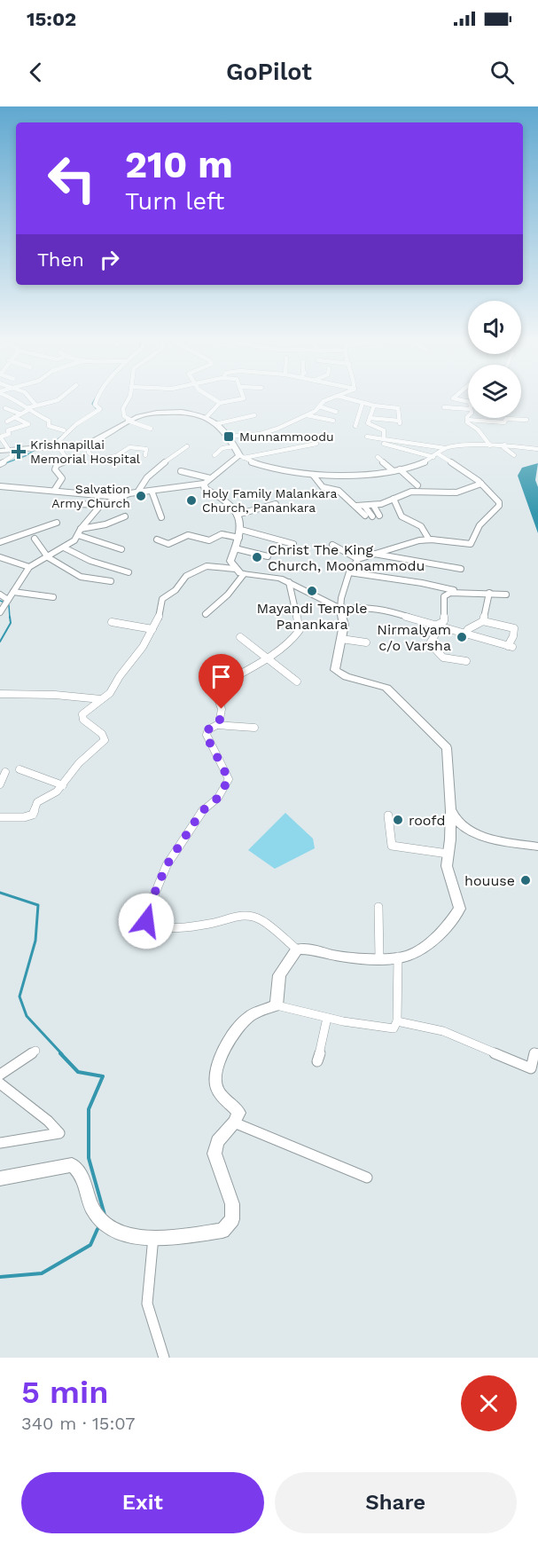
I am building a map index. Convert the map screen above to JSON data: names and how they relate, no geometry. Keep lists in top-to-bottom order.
{
  "places": {
    "transit": ["Munnammoodu"],
    "health": ["Krishnapillai Memorial Hospital"],
    "other": [
      "Salvation Army Church",
      "Holy Family Malankara Church, Panankara",
      "Christ The King Church, Moonammodu",
      "Mayandi Temple Panankara",
      "Nirmalyam c/o Varsha",
      "roofd",
      "houuse"
    ]
  },
  "page": {
    "status": "15:02",
    "header": "GoPilot",
    "turn": ["210 m", "Turn left"],
    "then": "Then",
    "heading": ["5 min", "340 m · 15:07"],
    "buttons": ["Exit", "Share"]
  }
}
